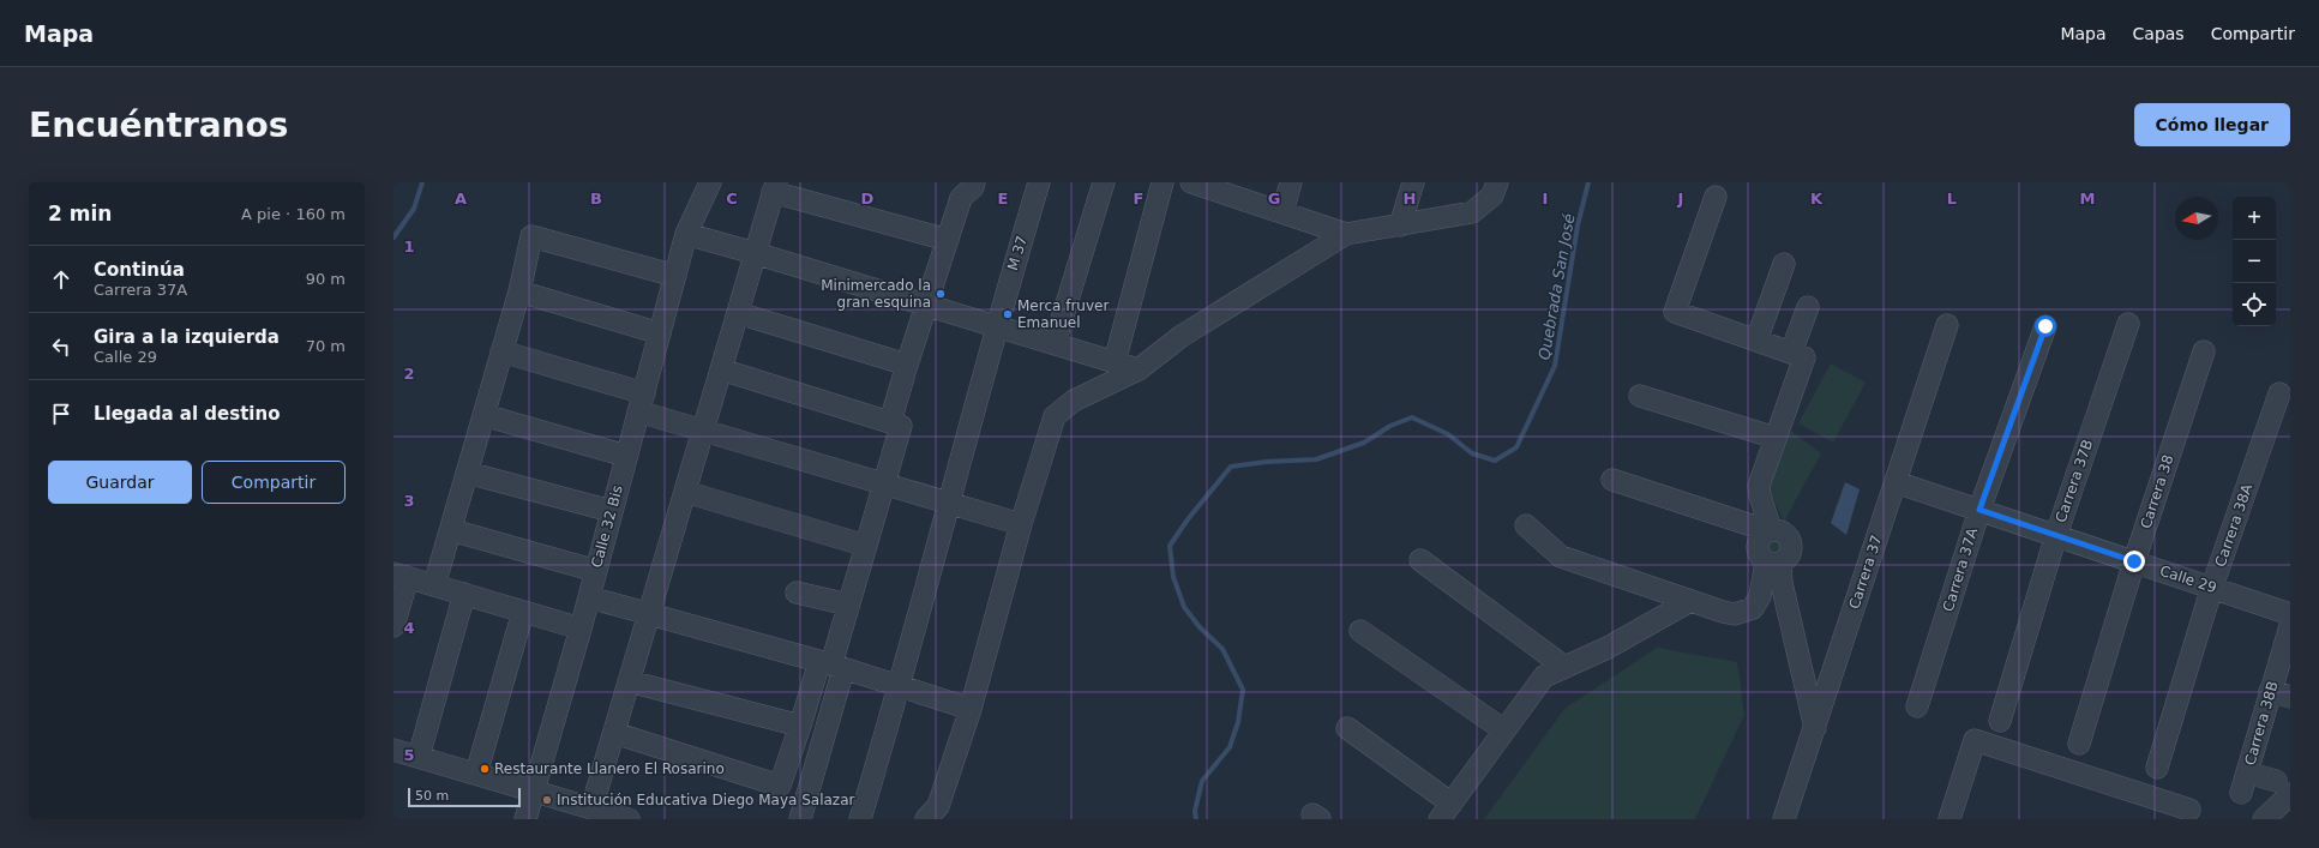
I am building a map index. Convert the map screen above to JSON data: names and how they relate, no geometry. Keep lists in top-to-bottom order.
{
  "streets": {
    "street": [
      "M 37",
      "Carrera 37B",
      "Carrera 38",
      "Carrera 38A",
      "Calle 32 Bis",
      "Carrera 37A",
      "Carrera 37",
      "Calle 29",
      "Carrera 38B"
    ]
  },
  "crossings": [
    ["Carrera 37B", "Calle 29"],
    ["Carrera 38", "Calle 29"],
    ["Carrera 38A", "Calle 29"],
    ["Carrera 37A", "Calle 29"],
    ["Carrera 37", "Calle 29"]
  ],
  "water": ["Quebrada San José"],
  "places": [
    "Minimercado la gran esquina",
    "Merca fruver Emanuel",
    "Restaurante Llanero El Rosarino",
    "Institución Educativa Diego Maya Salazar"
  ],
  "scale_bar": "50 m",
  "north": "left",
  "page": {
    "header": "Mapa",
    "nav": ["Mapa", "Capas", "Compartir"],
    "buttons": [
      "Cómo llegar",
      ["Guardar", "Compartir"]
    ],
    "title": "Encuéntranos",
    "heading": ["2 min", "A pie · 160 m"],
    "map_buttons": ["+", "−"],
    "list": [
      ["Continúa", "Carrera 37A", "90 m"],
      ["Gira a la izquierda", "Calle 29", "70 m"],
      "Llegada al destino"
    ],
    "scale": "50 m"
  },
  "grid": {
    "columns": [
      "A",
      "B",
      "C",
      "D",
      "E",
      "F",
      "G",
      "H",
      "I",
      "J",
      "K",
      "L",
      "M"
    ],
    "rows": [
      "1",
      "2",
      "3",
      "4",
      "5"
    ]
  }
}
